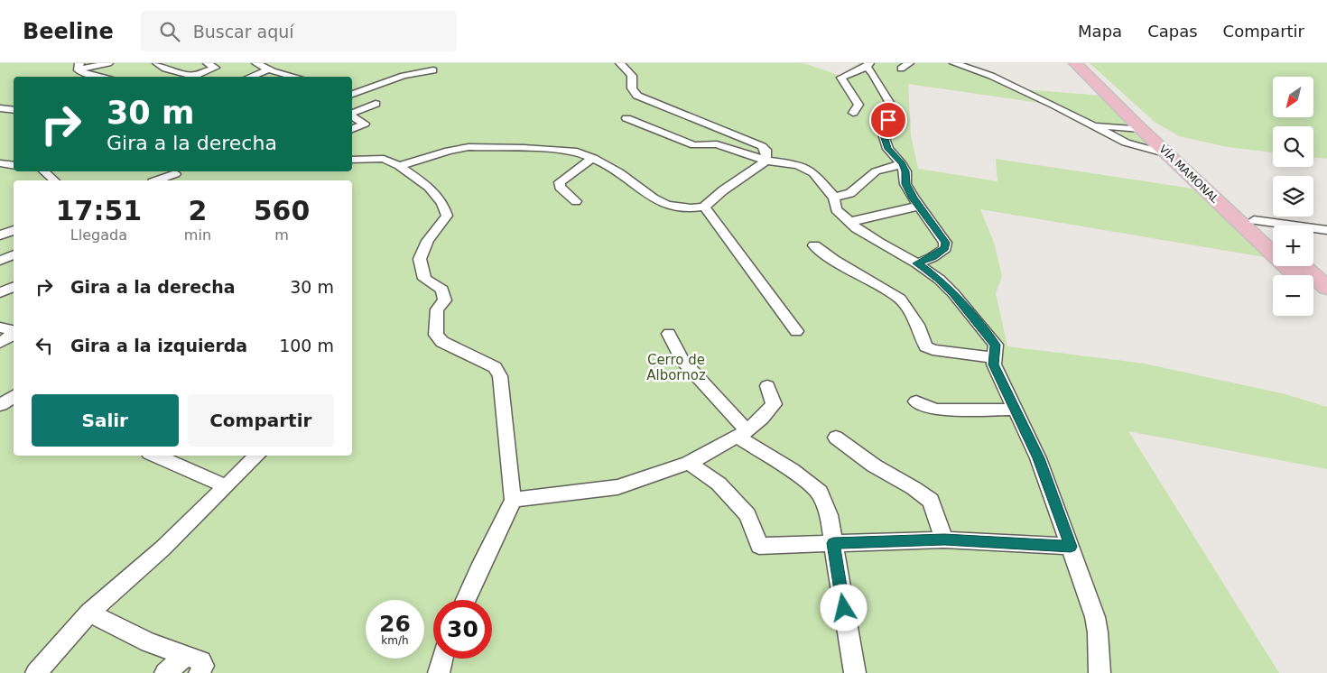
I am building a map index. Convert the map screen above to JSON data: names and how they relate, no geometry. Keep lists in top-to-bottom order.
{
  "streets": {
    "main road": ["VÍA MAMONAL"]
  },
  "parks": ["Cerro de Albornoz"],
  "north": "bottom left",
  "page": {
    "header": "Beeline",
    "search": "Buscar aquí",
    "nav": ["Mapa", "Capas", "Compartir"],
    "map_buttons": ["+", "−"],
    "turn": ["30 m", "Gira a la derecha"],
    "eta": [
      "17:51",
      "Llegada",
      "2",
      "min",
      "560",
      "m"
    ],
    "list": [
      {
        "name": "Gira a la derecha",
        "value": "30 m"
      },
      {
        "name": "Gira a la izquierda",
        "value": "100 m"
      }
    ],
    "buttons": ["Salir", "Compartir"],
    "speed": "26 km/h",
    "limit": "30"
  }
}
